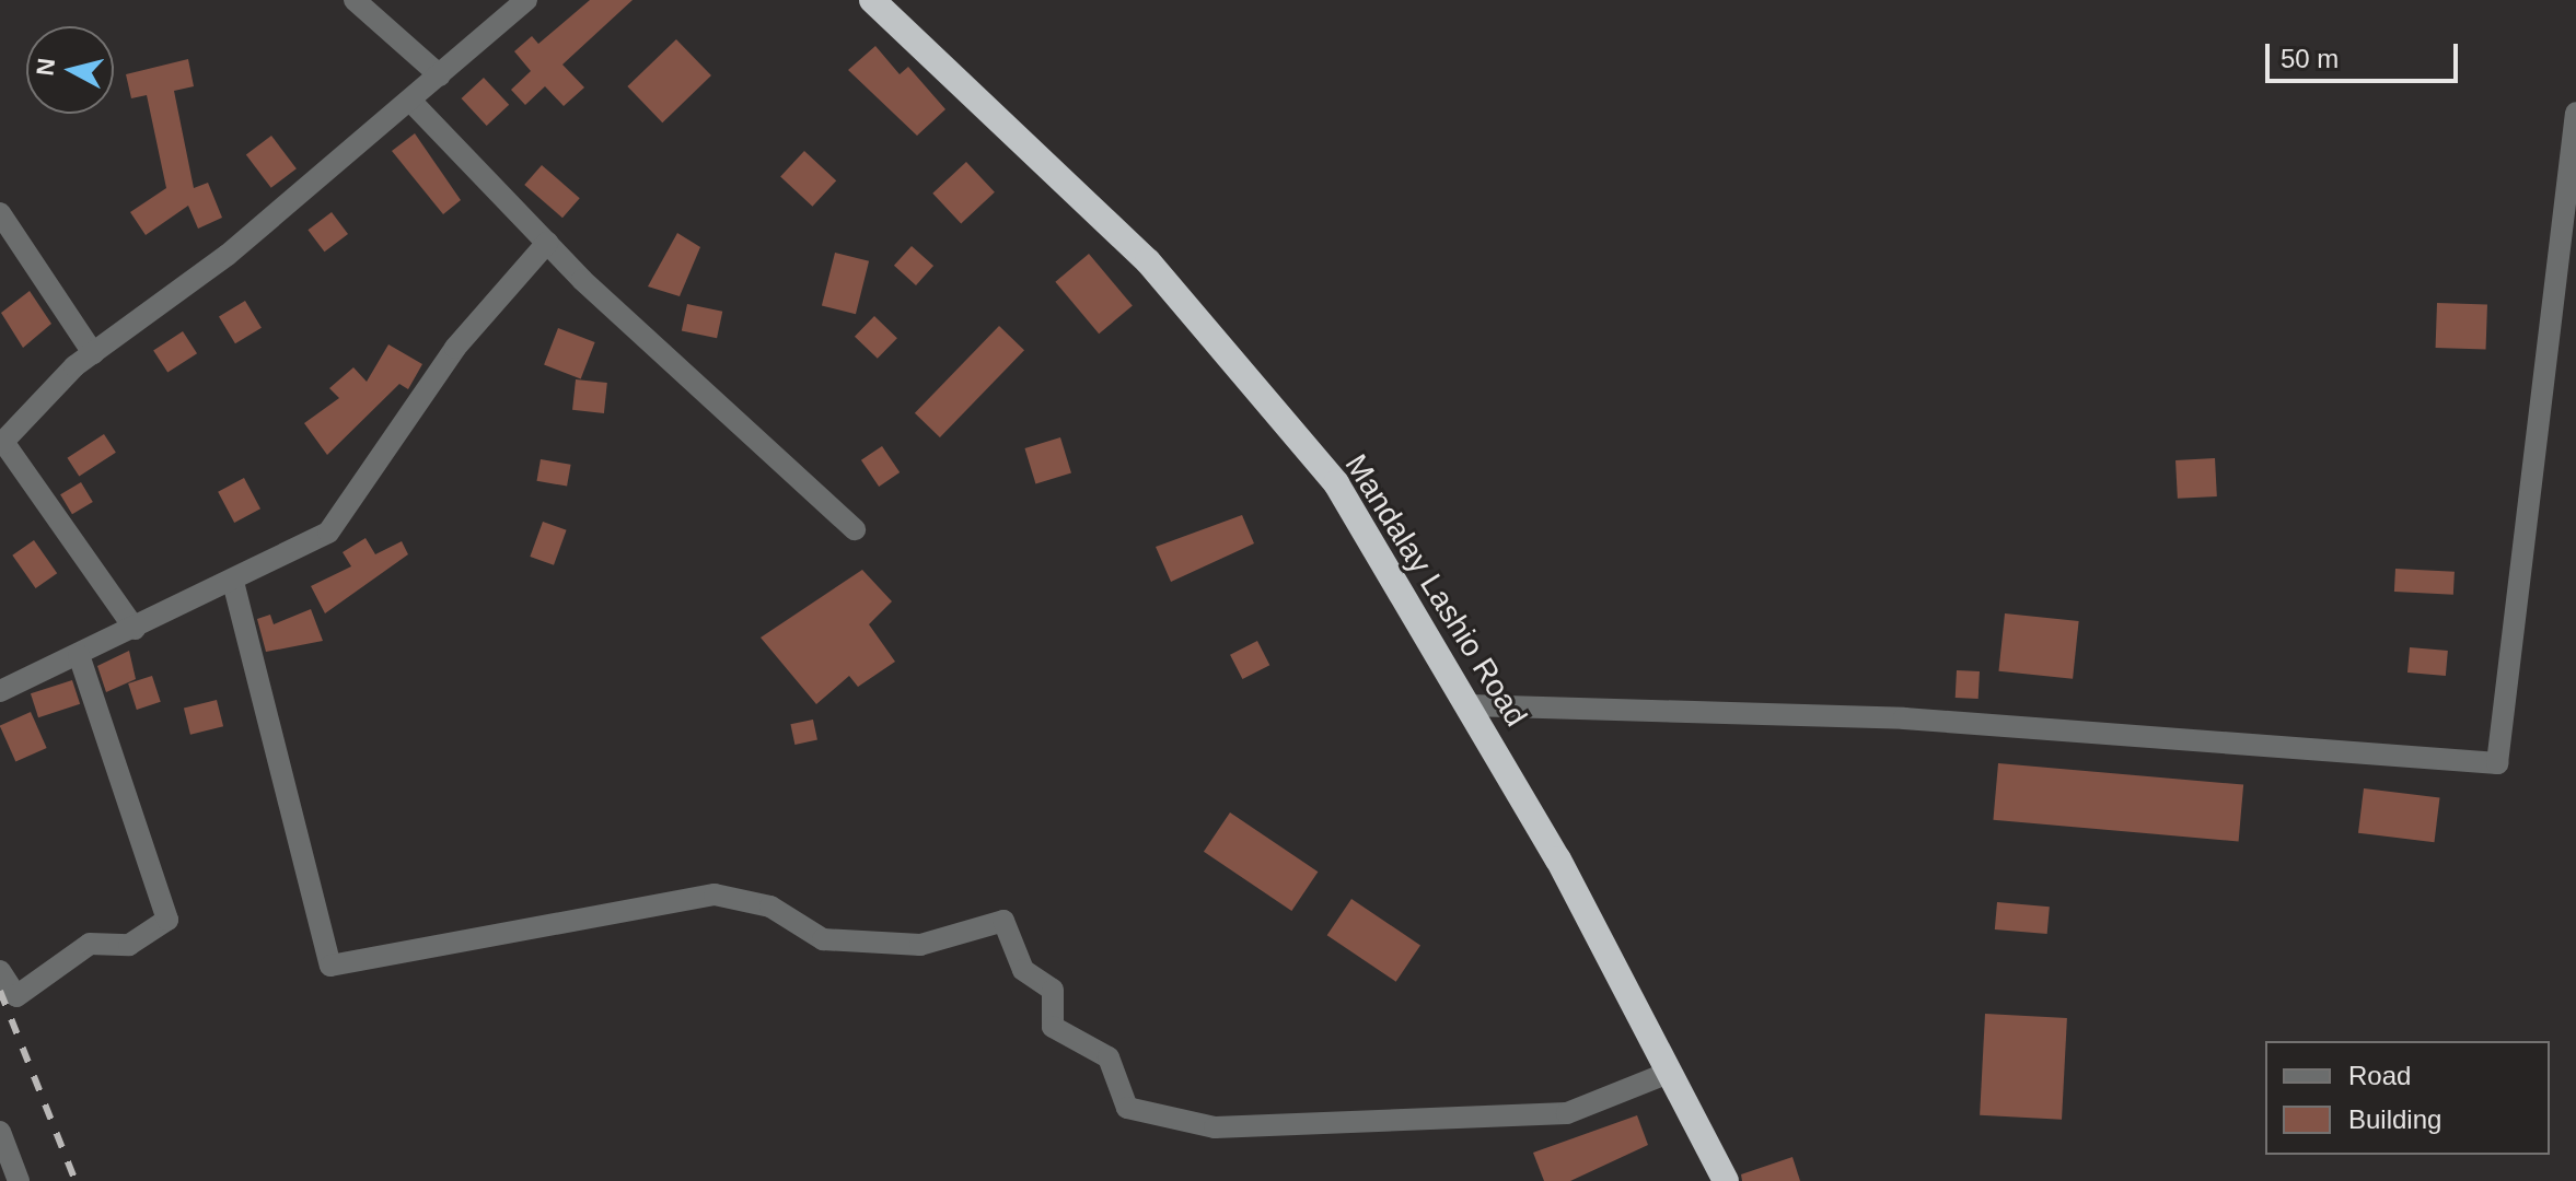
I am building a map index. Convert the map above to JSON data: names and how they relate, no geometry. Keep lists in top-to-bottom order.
{
  "streets": {
    "highway": ["Mandalay Lashio Road"]
  },
  "legend": ["Road", "Building"],
  "scale_bar": "50 m",
  "north": "left"
}
